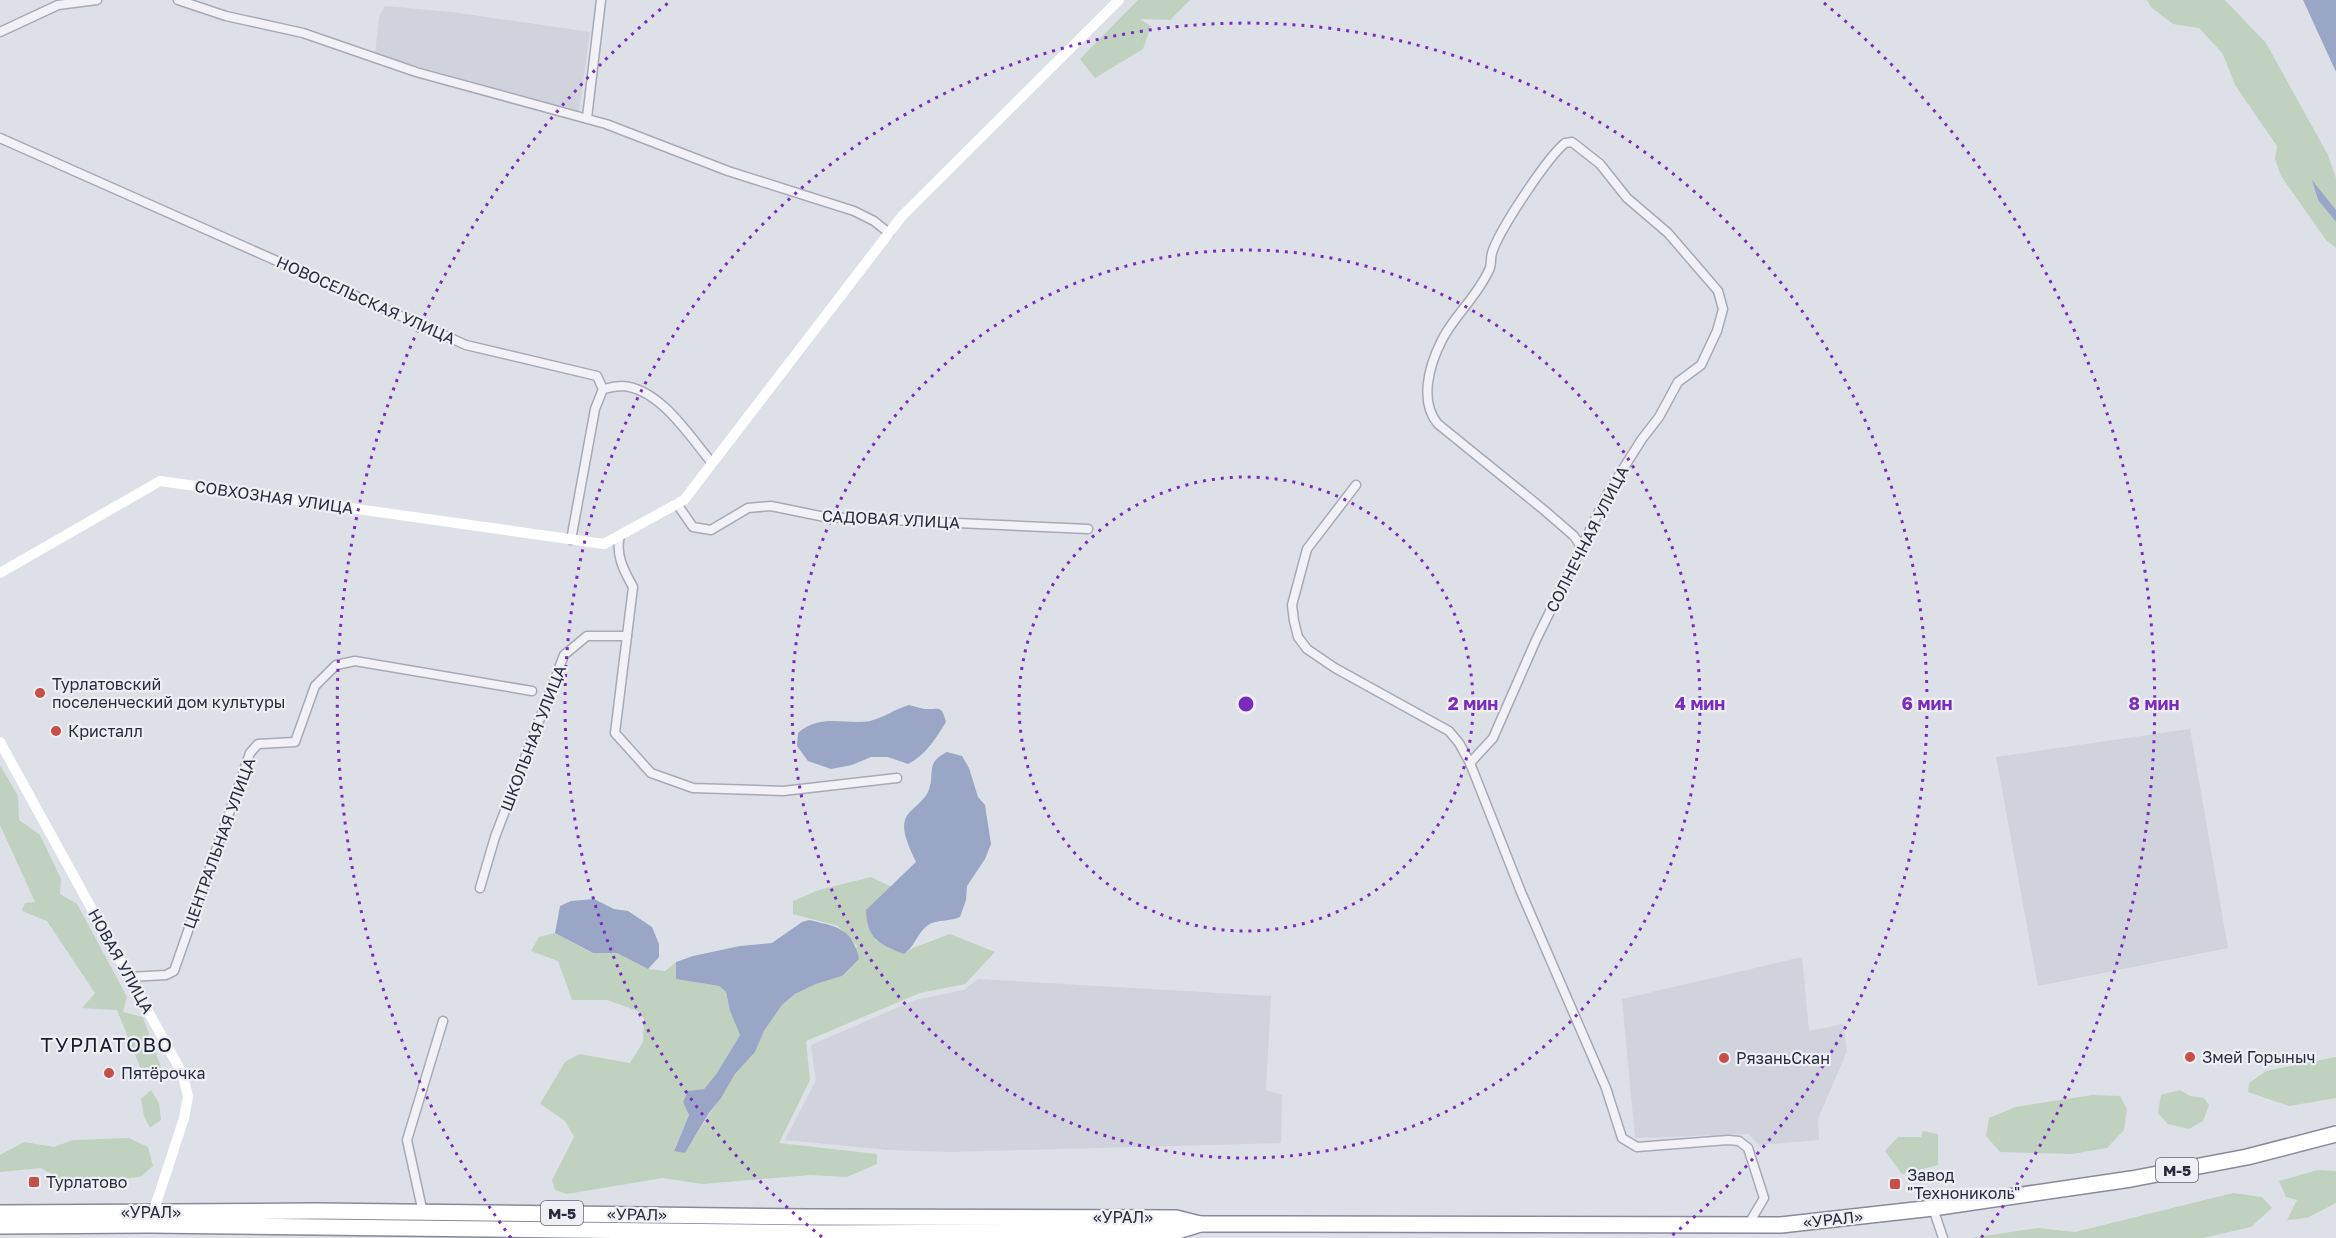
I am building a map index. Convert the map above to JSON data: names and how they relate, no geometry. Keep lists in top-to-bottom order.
{
  "streets": {
    "highway": ["М-5", "«УРАЛ»"],
    "street": [
      "НОВОСЕЛЬСКАЯ УЛИЦА",
      "СОВХОЗНАЯ УЛИЦА",
      "САДОВАЯ УЛИЦА",
      "СОЛНЕЧНАЯ УЛИЦА",
      "ШКОЛЬНАЯ УЛИЦА",
      "ЦЕНТРАЛЬНАЯ УЛИЦА",
      "НОВАЯ УЛИЦА"
    ]
  },
  "crossings": [
    ["СОВХОЗНАЯ УЛИЦА", "САДОВАЯ УЛИЦА"],
    ["ЦЕНТРАЛЬНАЯ УЛИЦА", "НОВАЯ УЛИЦА"],
    ["НОВАЯ УЛИЦА", "«УРАЛ»"]
  ],
  "districts": ["ТУРЛАТОВО"],
  "places": {
    "other": [
      "Турлатовский поселенческий дом культуры",
      "Кристалл",
      "Змей Горыныч",
      "РязаньСкан",
      "Пятёрочка"
    ],
    "transit": ["Турлатово", "Завод \"Технониколь\""]
  },
  "rings": [
    "2 мин",
    "4 мин",
    "6 мин",
    "8 мин"
  ]
}
